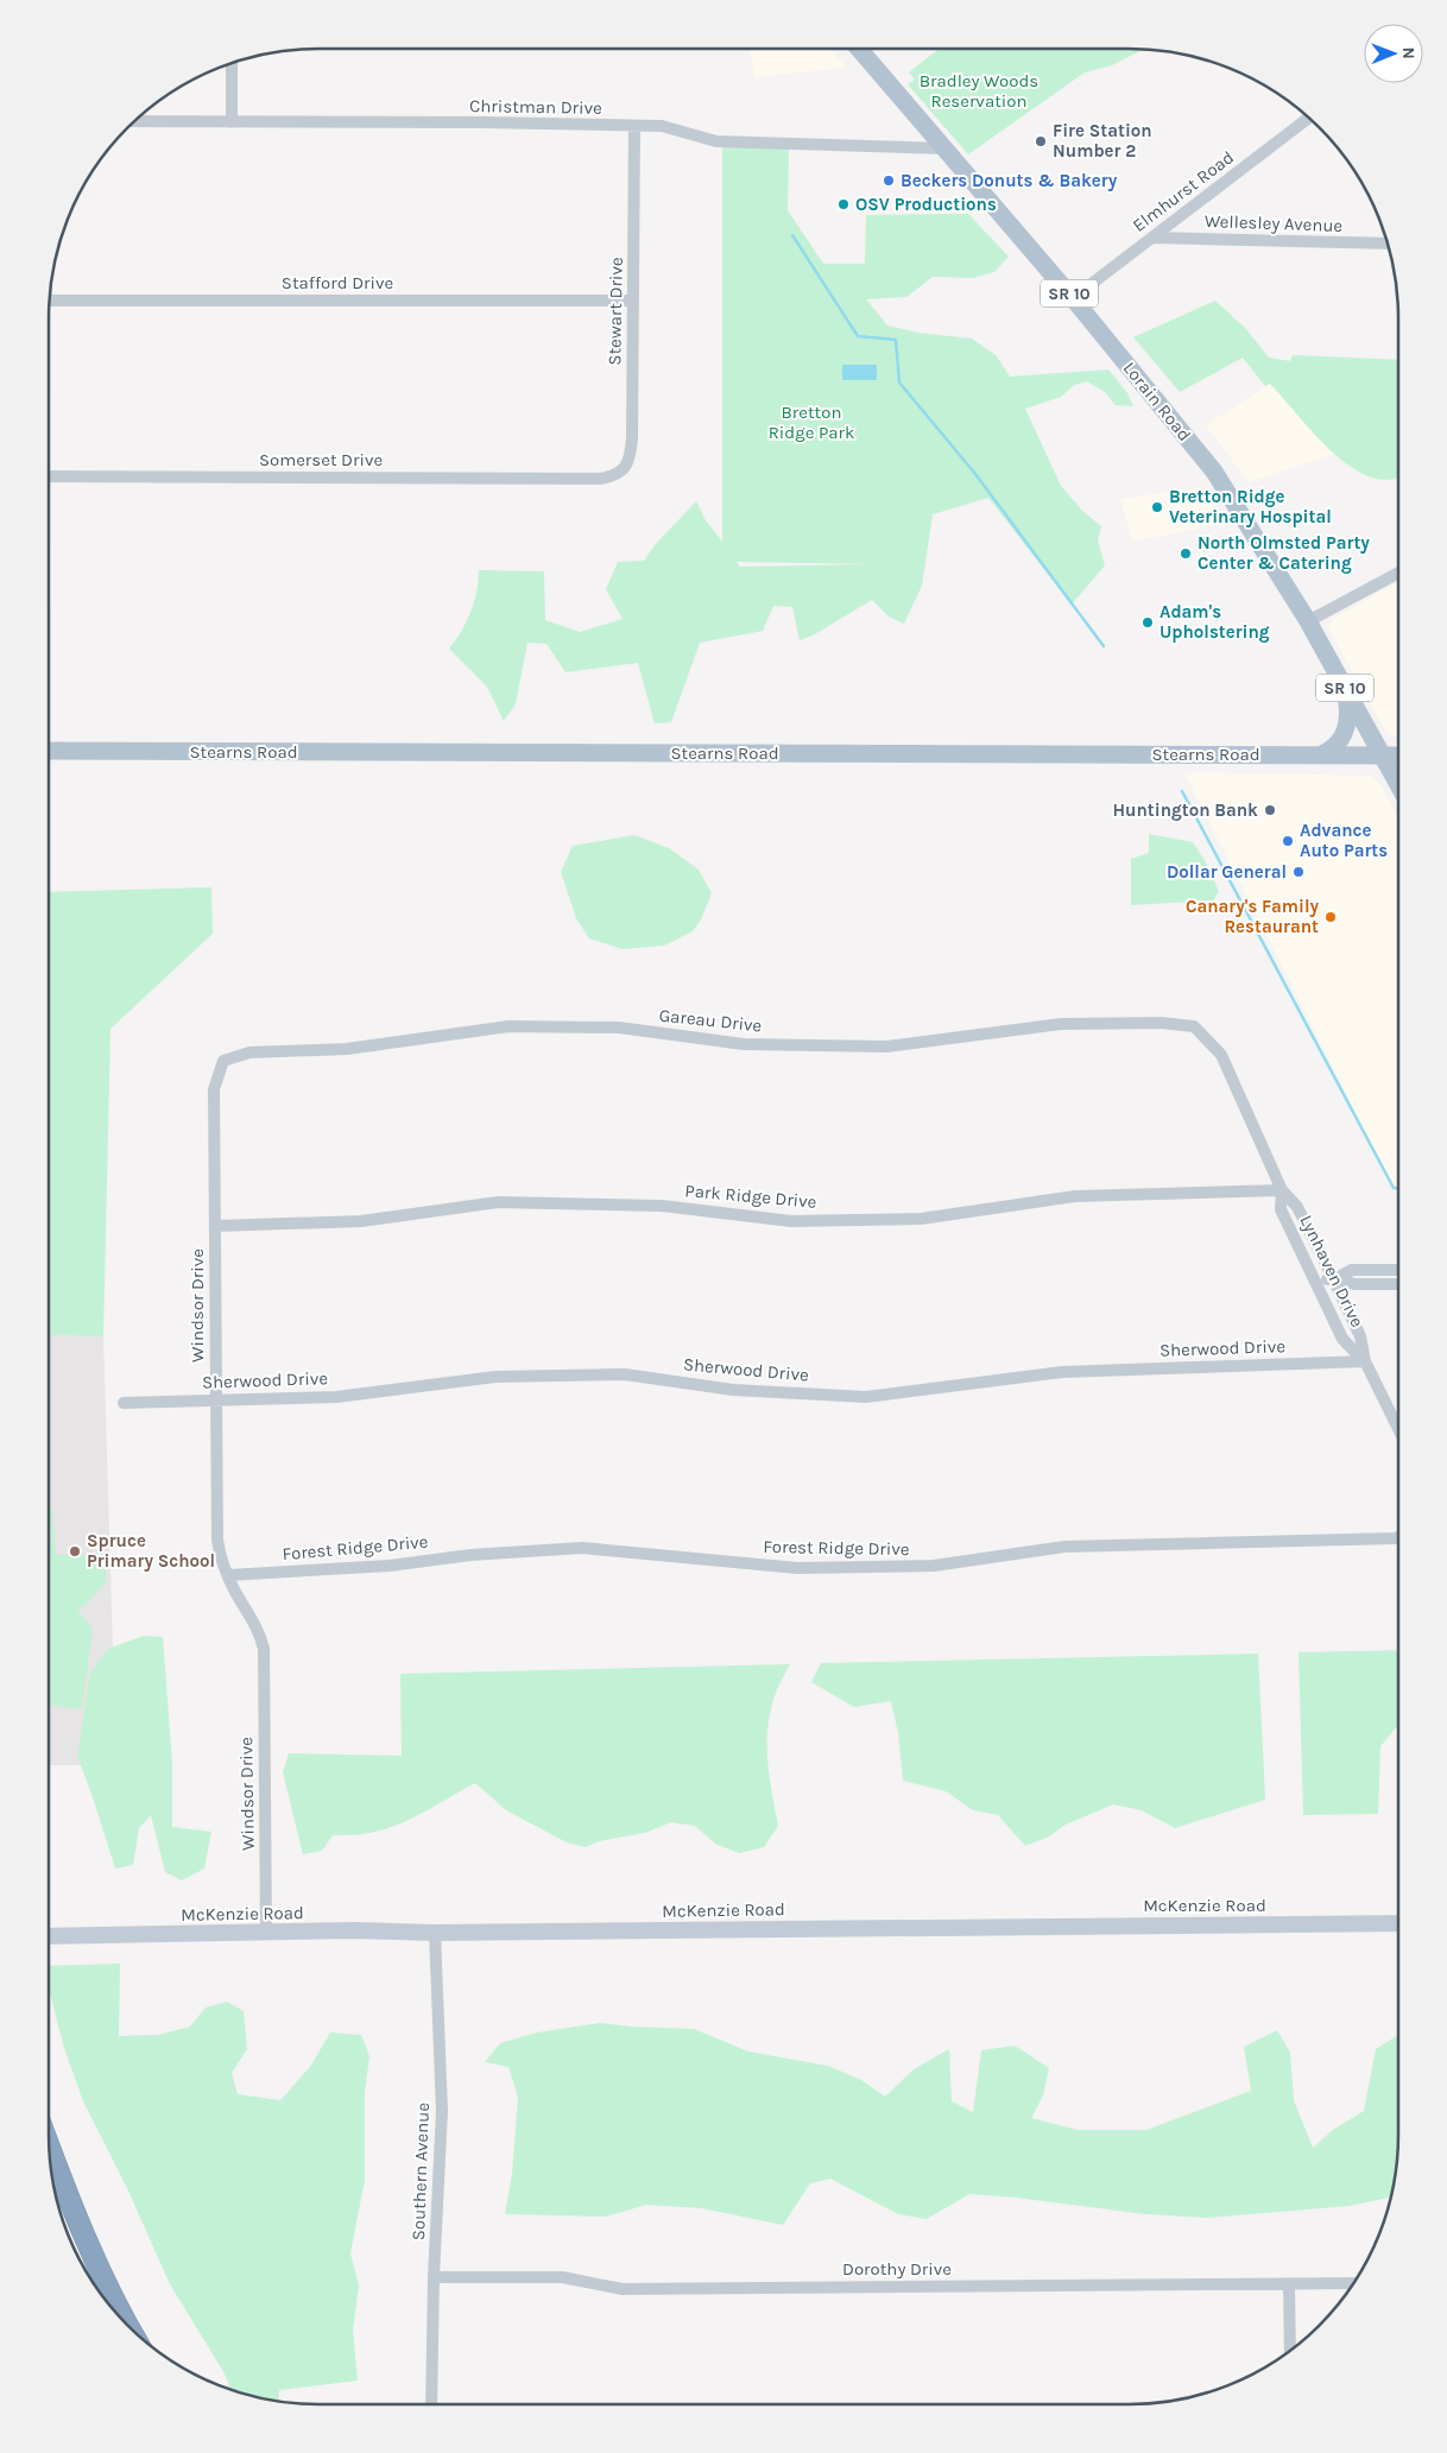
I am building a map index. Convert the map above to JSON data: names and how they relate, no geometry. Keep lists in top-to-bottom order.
{
  "streets": {
    "main road": ["SR 10", "Lorain Road", "Stearns Road"],
    "street": [
      "Christman Drive",
      "Elmhurst Road",
      "Wellesley Avenue",
      "Stafford Drive",
      "Stewart Drive",
      "Somerset Drive",
      "Gareau Drive",
      "Park Ridge Drive",
      "Lynhaven Drive",
      "Windsor Drive",
      "Sherwood Drive",
      "Forest Ridge Drive",
      "McKenzie Road",
      "Southern Avenue",
      "Dorothy Drive"
    ]
  },
  "crossings": [
    ["Christman Drive", "Stewart Drive"],
    ["Christman Drive", "Lorain Road"],
    ["Elmhurst Road", "Wellesley Avenue"],
    ["Elmhurst Road", "Lorain Road"],
    ["Stafford Drive", "Stewart Drive"],
    ["Stewart Drive", "Somerset Drive"],
    ["Lorain Road", "Stearns Road"],
    ["Gareau Drive", "Lynhaven Drive"],
    ["Gareau Drive", "Windsor Drive"],
    ["Park Ridge Drive", "Lynhaven Drive"],
    ["Park Ridge Drive", "Windsor Drive"],
    ["Lynhaven Drive", "Sherwood Drive"],
    ["Windsor Drive", "Sherwood Drive"],
    ["Windsor Drive", "Forest Ridge Drive"],
    ["Windsor Drive", "McKenzie Road"],
    ["McKenzie Road", "Southern Avenue"],
    ["Southern Avenue", "Dorothy Drive"]
  ],
  "parks": ["Bradley Woods Reservation", "Bretton Ridge Park"],
  "places": [
    "Fire Station Number 2",
    "Beckers Donuts & Bakery",
    "OSV Productions",
    "Bretton Ridge Veterinary Hospital",
    "North Olmsted Party Center & Catering",
    "Adam's Upholstering",
    "Huntington Bank",
    "Advance Auto Parts",
    "Dollar General",
    "Canary's Family Restaurant",
    "Spruce Primary School"
  ],
  "north": "right"
}
